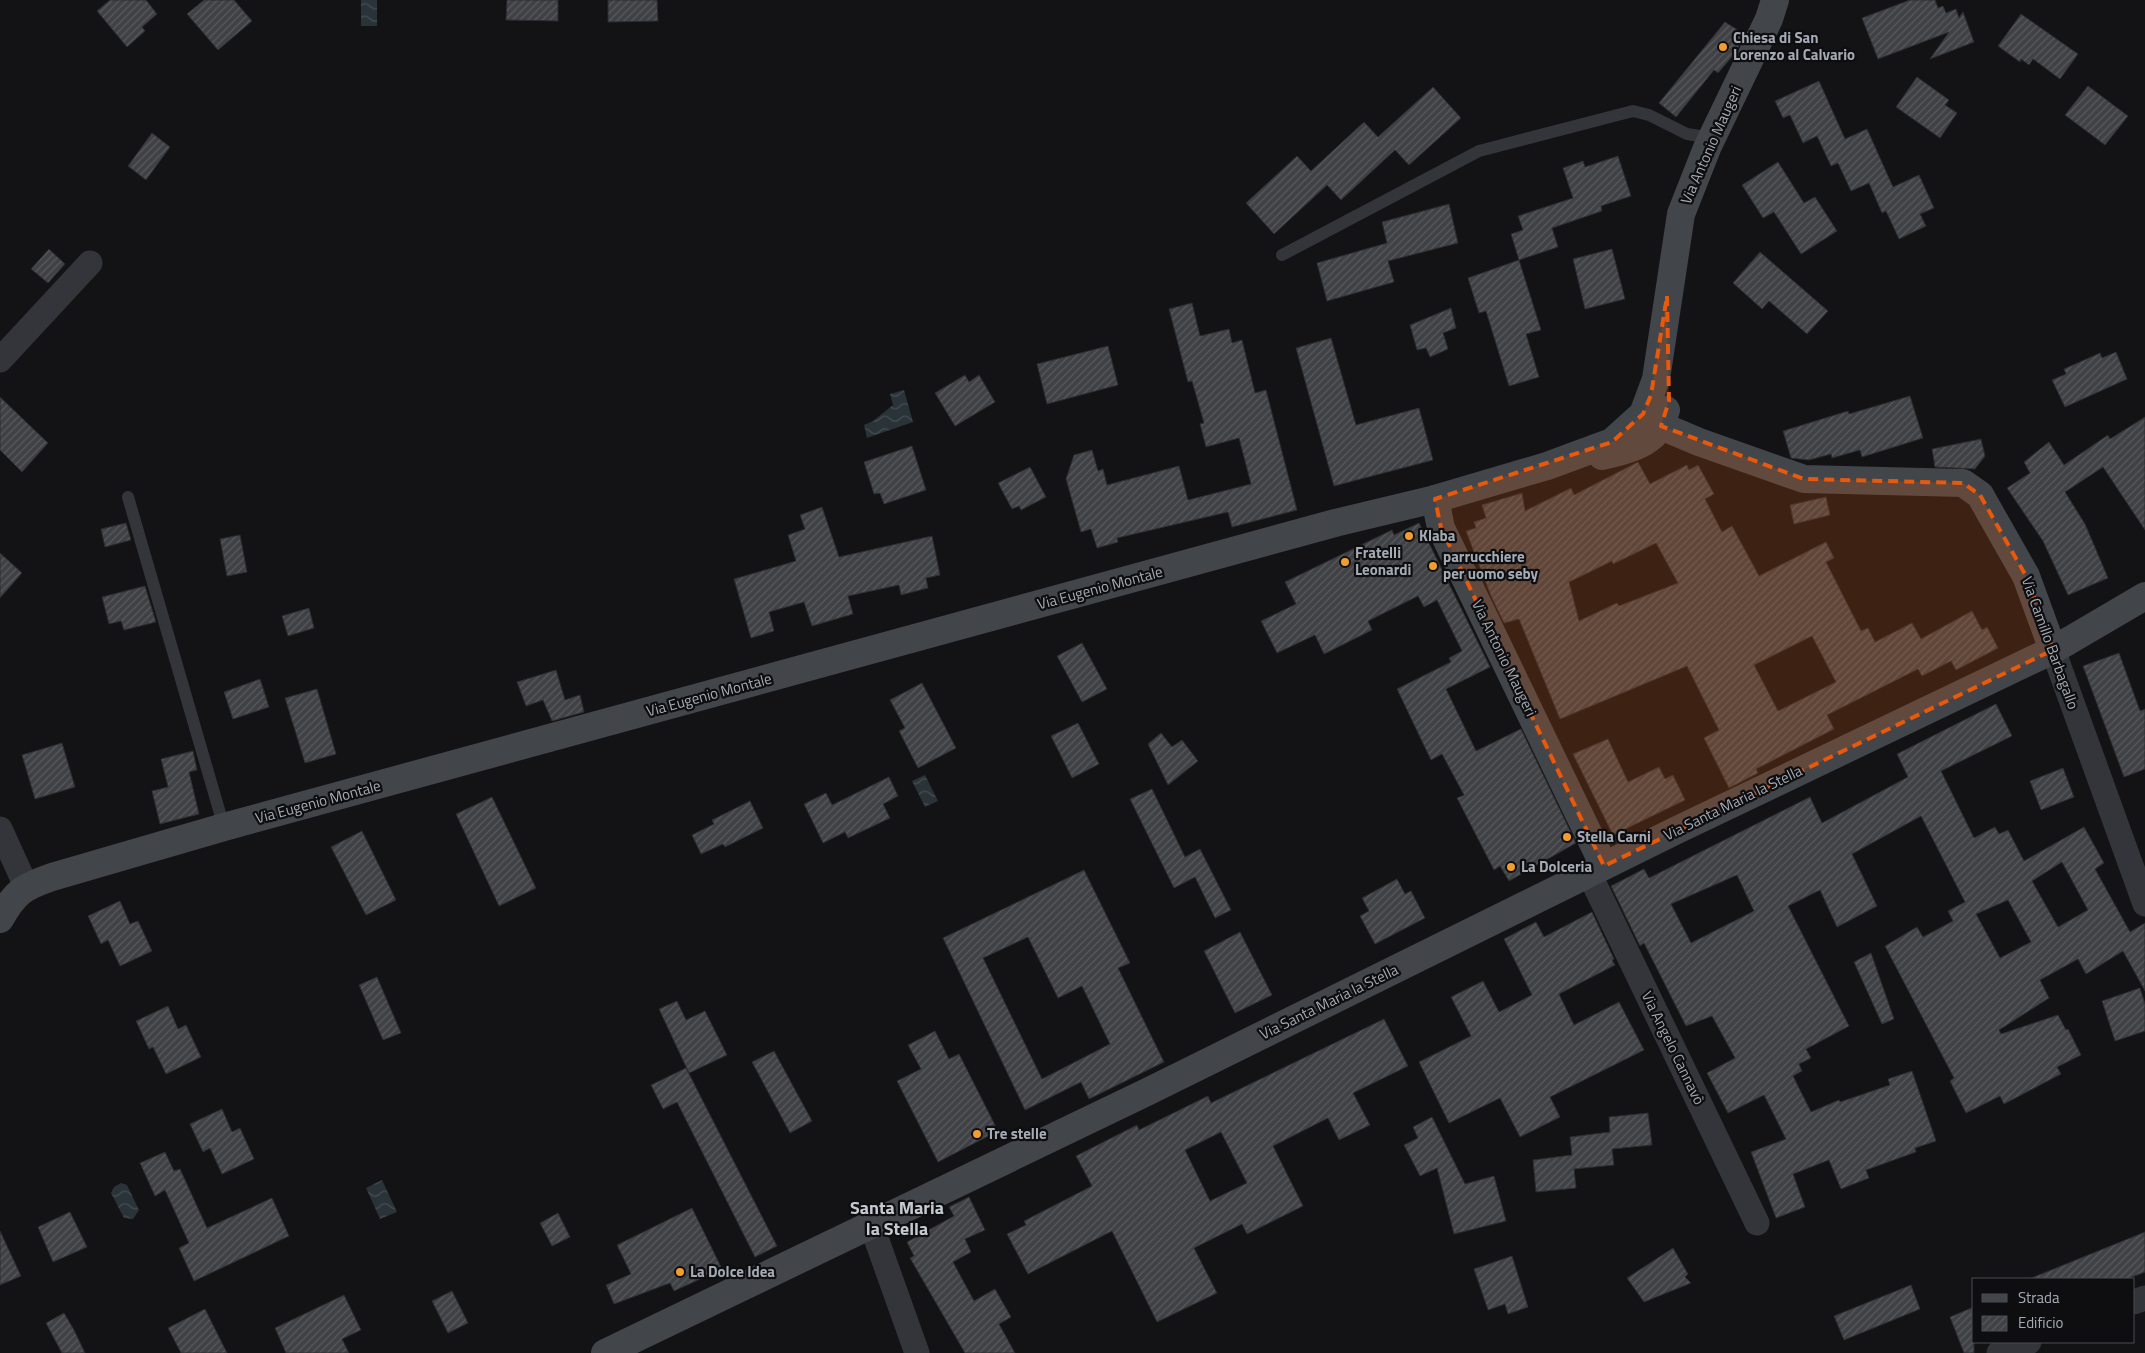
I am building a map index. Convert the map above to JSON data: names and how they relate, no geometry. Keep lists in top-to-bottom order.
{
  "streets": {
    "street": [
      "Via Antonio Maugeri",
      "Via Eugenio Montale",
      "Via Camillo Barbagallo",
      "Via Santa Maria la Stella",
      "Via Angelo Cannavò"
    ]
  },
  "crossings": [
    ["Via Antonio Maugeri", "Via Eugenio Montale"],
    ["Via Antonio Maugeri", "Via Camillo Barbagallo"],
    ["Via Antonio Maugeri", "Via Santa Maria la Stella"],
    ["Via Antonio Maugeri", "Via Angelo Cannavò"],
    ["Via Camillo Barbagallo", "Via Santa Maria la Stella"],
    ["Via Santa Maria la Stella", "Via Angelo Cannavò"]
  ],
  "districts": ["Santa Maria la Stella"],
  "places": [
    "Chiesa di San Lorenzo al Calvario",
    "Klaba",
    "Fratelli Leonardi",
    "parrucchiere per uomo seby",
    "Stella Carni",
    "La Dolceria",
    "Tre stelle",
    "La Dolce Idea"
  ],
  "legend": ["Strada", "Edificio"]
}
